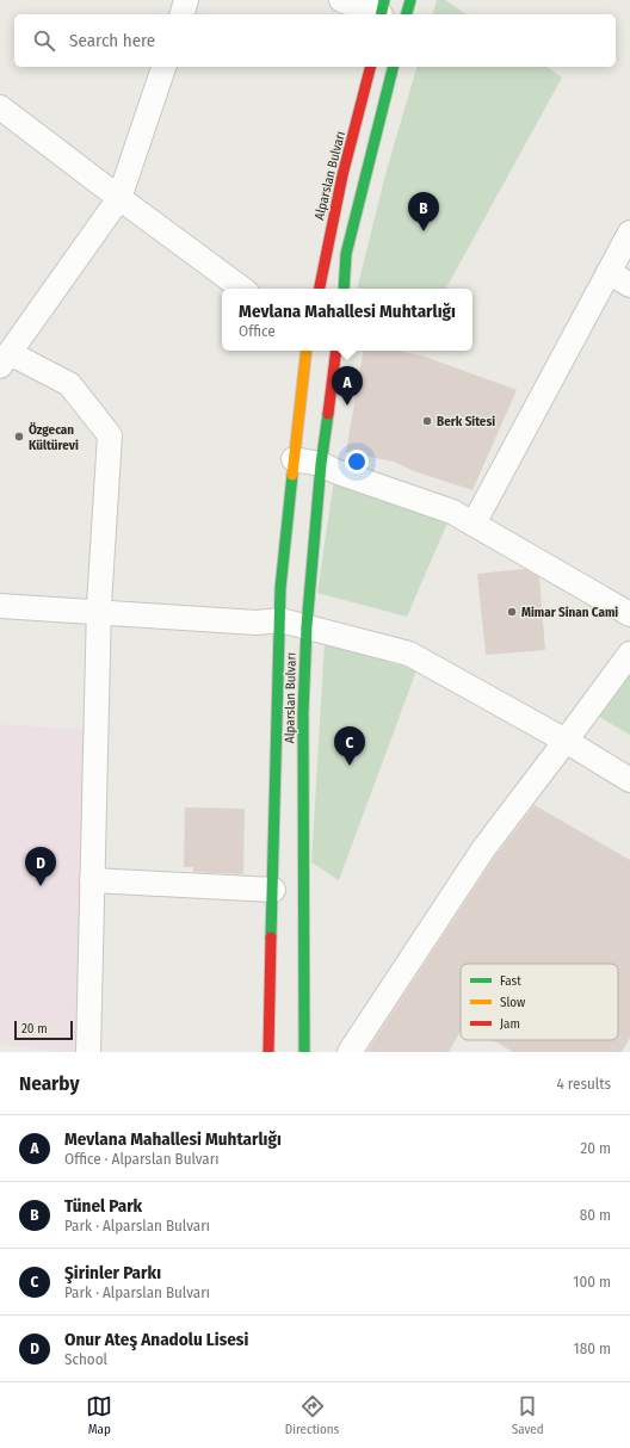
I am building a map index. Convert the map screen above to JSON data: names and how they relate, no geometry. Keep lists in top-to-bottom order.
{
  "streets": {
    "main road": ["Alparslan Bulvarı"]
  },
  "places": ["Berk Sitesi", "Özgecan Kültürevi", "Mimar Sinan Cami"],
  "legend": ["Fast", "Slow", "Jam"],
  "scale_bar": "20 m",
  "page": {
    "search": "Search here",
    "pins": [
      "B",
      "A",
      "C",
      "D"
    ],
    "popup": ["Mevlana Mahallesi Muhtarlığı", "Office"],
    "scale": "20 m",
    "heading": ["Nearby", "4 results"],
    "list": [
      {
        "mark": "A",
        "name": "Mevlana Mahallesi Muhtarlığı",
        "note": "Office · Alparslan Bulvarı",
        "value": "20 m"
      },
      {
        "mark": "B",
        "name": "Tünel Park",
        "note": "Park · Alparslan Bulvarı",
        "value": "80 m"
      },
      {
        "mark": "C",
        "name": "Şirinler Parkı",
        "note": "Park · Alparslan Bulvarı",
        "value": "100 m"
      },
      {
        "mark": "D",
        "name": "Onur Ateş Anadolu Lisesi",
        "note": "School",
        "value": "180 m"
      }
    ],
    "nav": ["Map", "Directions", "Saved"]
  }
}
